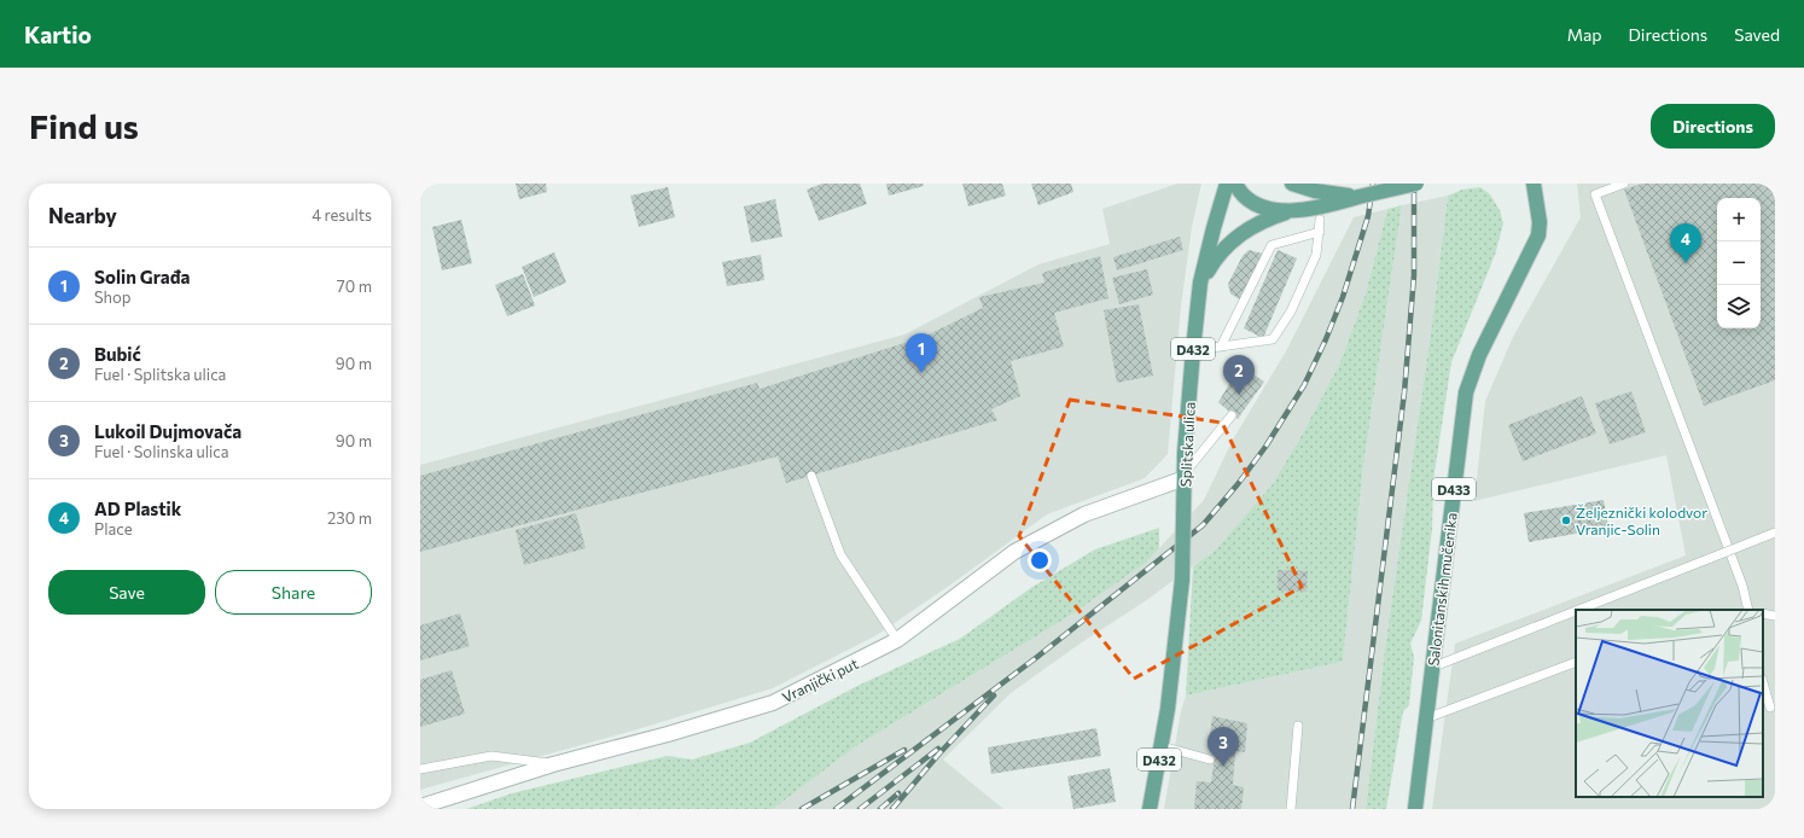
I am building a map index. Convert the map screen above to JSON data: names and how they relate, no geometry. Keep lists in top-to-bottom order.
{
  "streets": {
    "main road": [
      "D432",
      "Splitska ulica",
      "D433",
      "Salonitanskih mučenika"
    ],
    "street": ["Vranjički put"]
  },
  "crossings": [
    ["D432", "Splitska ulica"],
    ["Splitska ulica", "Vranjički put"]
  ],
  "places": ["Željeznički kolodvor Vranjic-Solin"],
  "page": {
    "header": "Kartio",
    "nav": ["Map", "Directions", "Saved"],
    "buttons": [
      "Directions",
      ["Save", "Share"]
    ],
    "title": "Find us",
    "heading": ["Nearby", "4 results"],
    "map_buttons": ["+", "−"],
    "pins": [
      "4",
      "1",
      "2",
      "3"
    ],
    "list": [
      {
        "mark": "1",
        "name": "Solin Građa",
        "note": "Shop",
        "value": "70 m"
      },
      {
        "mark": "2",
        "name": "Bubić",
        "note": "Fuel · Splitska ulica",
        "value": "90 m"
      },
      {
        "mark": "3",
        "name": "Lukoil Dujmovača",
        "note": "Fuel · Solinska ulica",
        "value": "90 m"
      },
      {
        "mark": "4",
        "name": "AD Plastik",
        "note": "Place",
        "value": "230 m"
      }
    ]
  }
}
